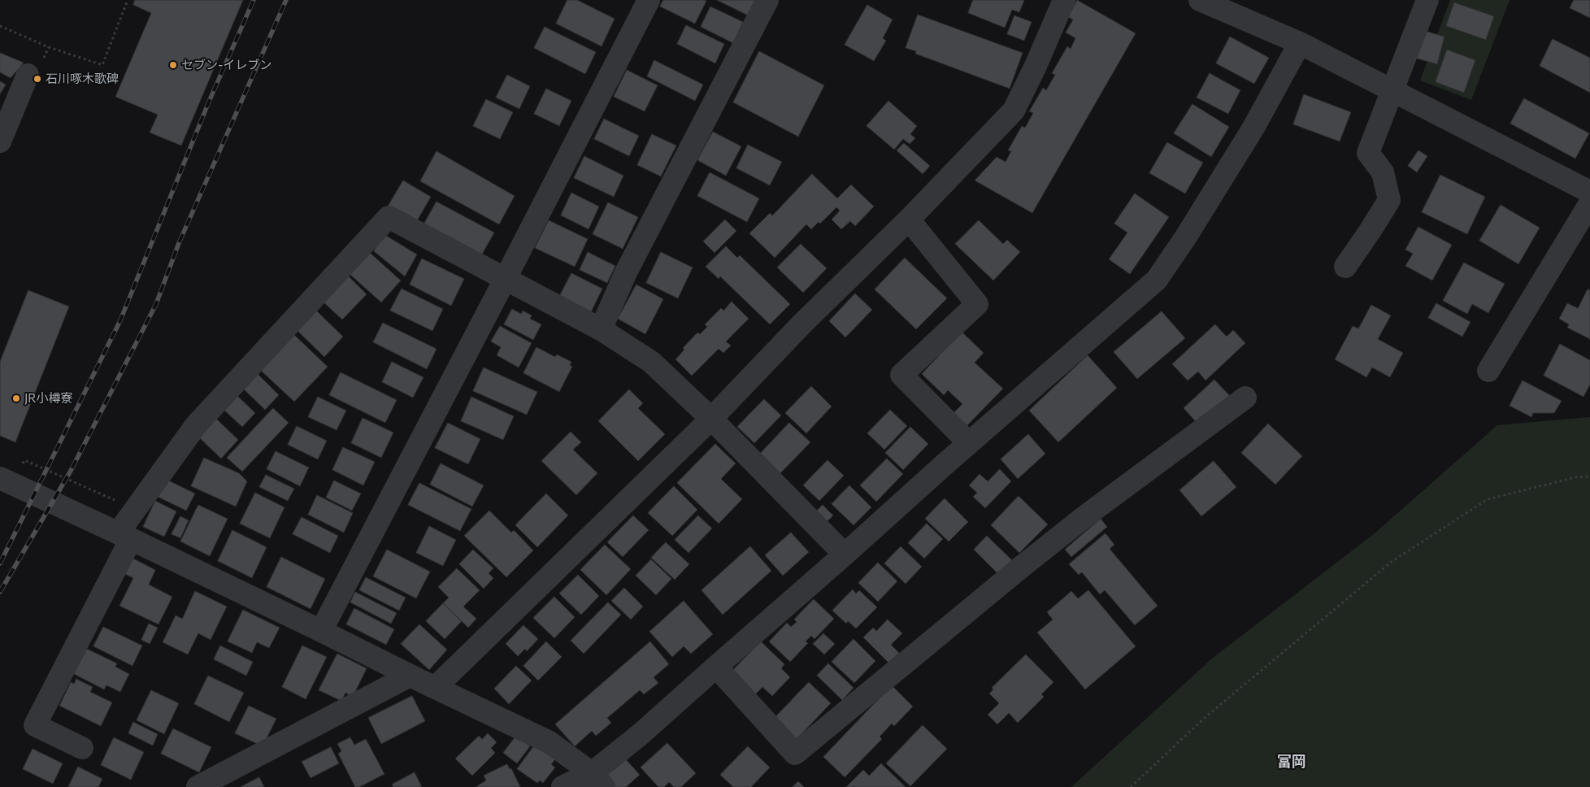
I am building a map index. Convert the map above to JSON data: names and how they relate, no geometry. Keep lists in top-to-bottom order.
{
  "districts": ["富岡"],
  "places": ["セブン-イレブン", "石川啄木歌碑", "JR小樽寮"]
}
